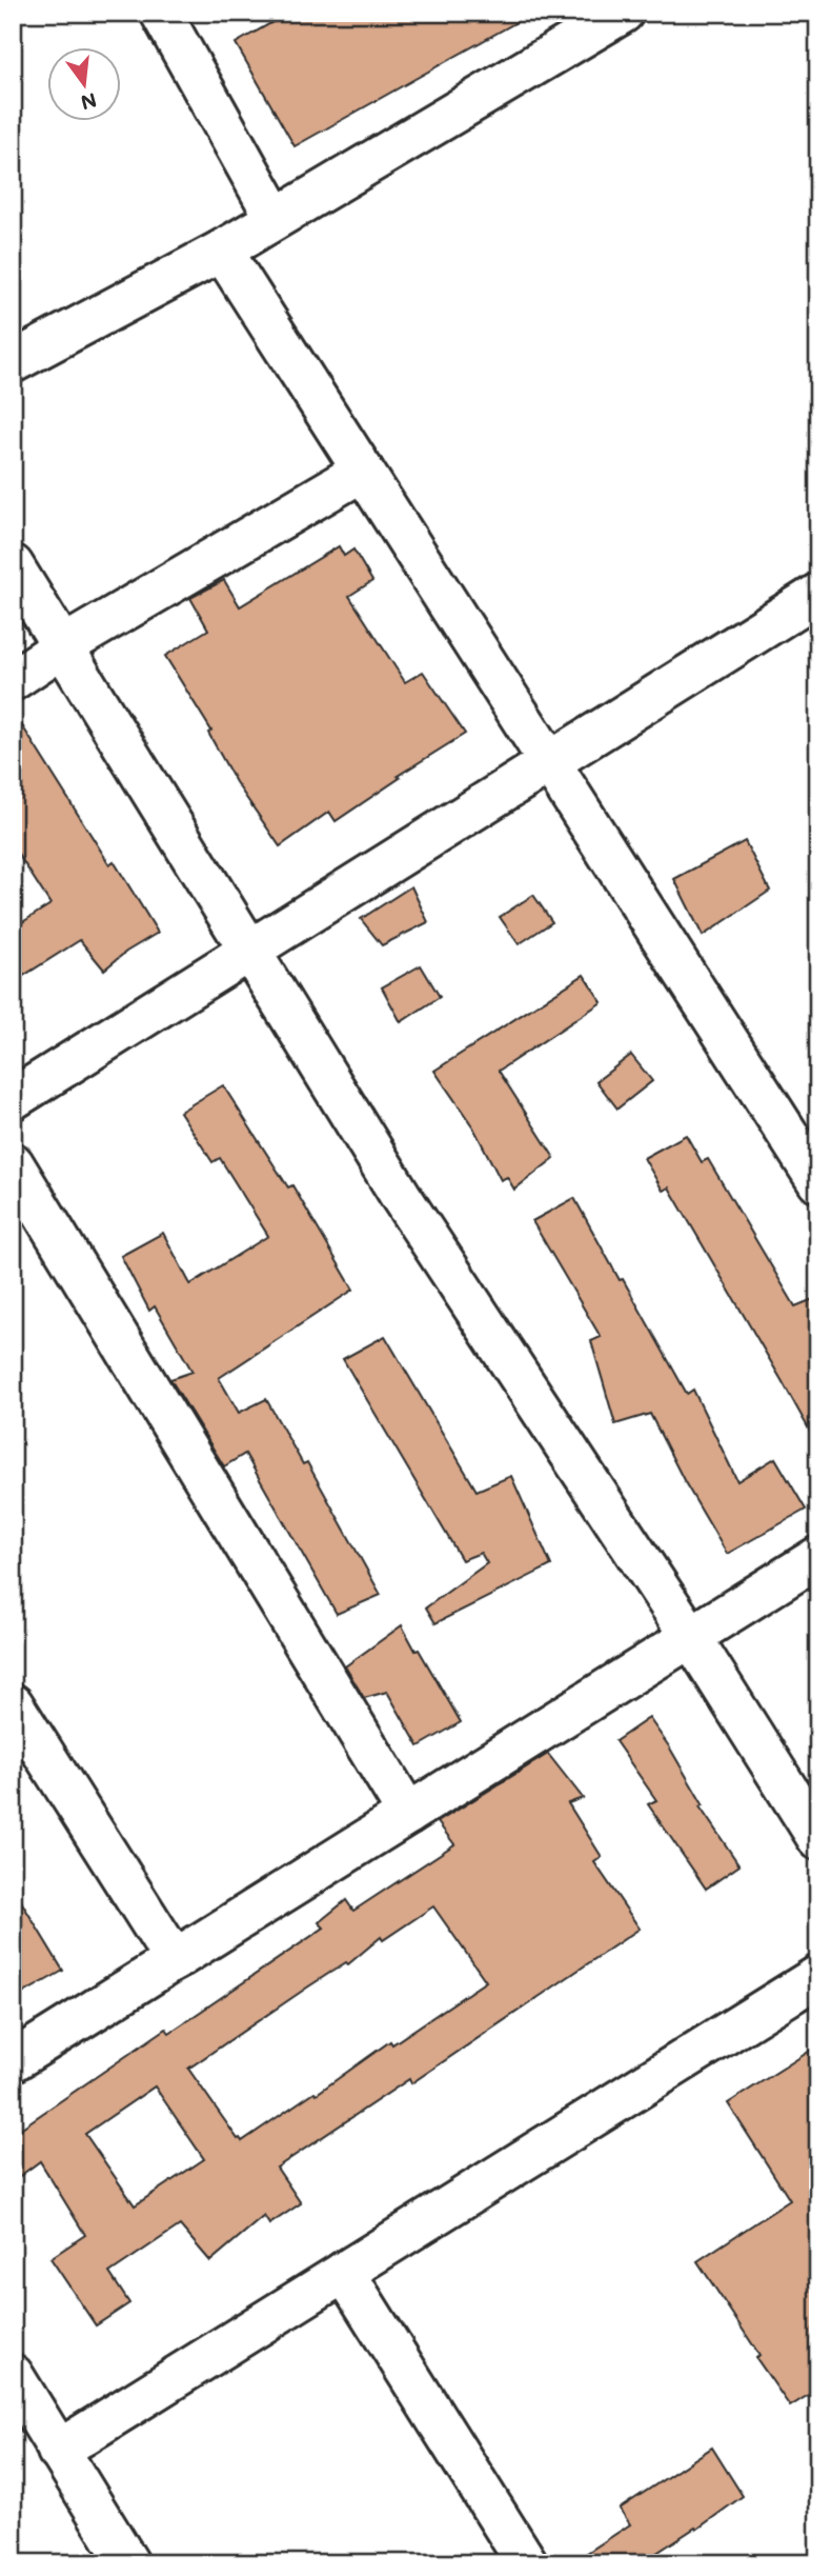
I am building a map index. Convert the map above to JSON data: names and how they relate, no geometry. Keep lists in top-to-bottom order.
{
  "north": "bottom"
}
